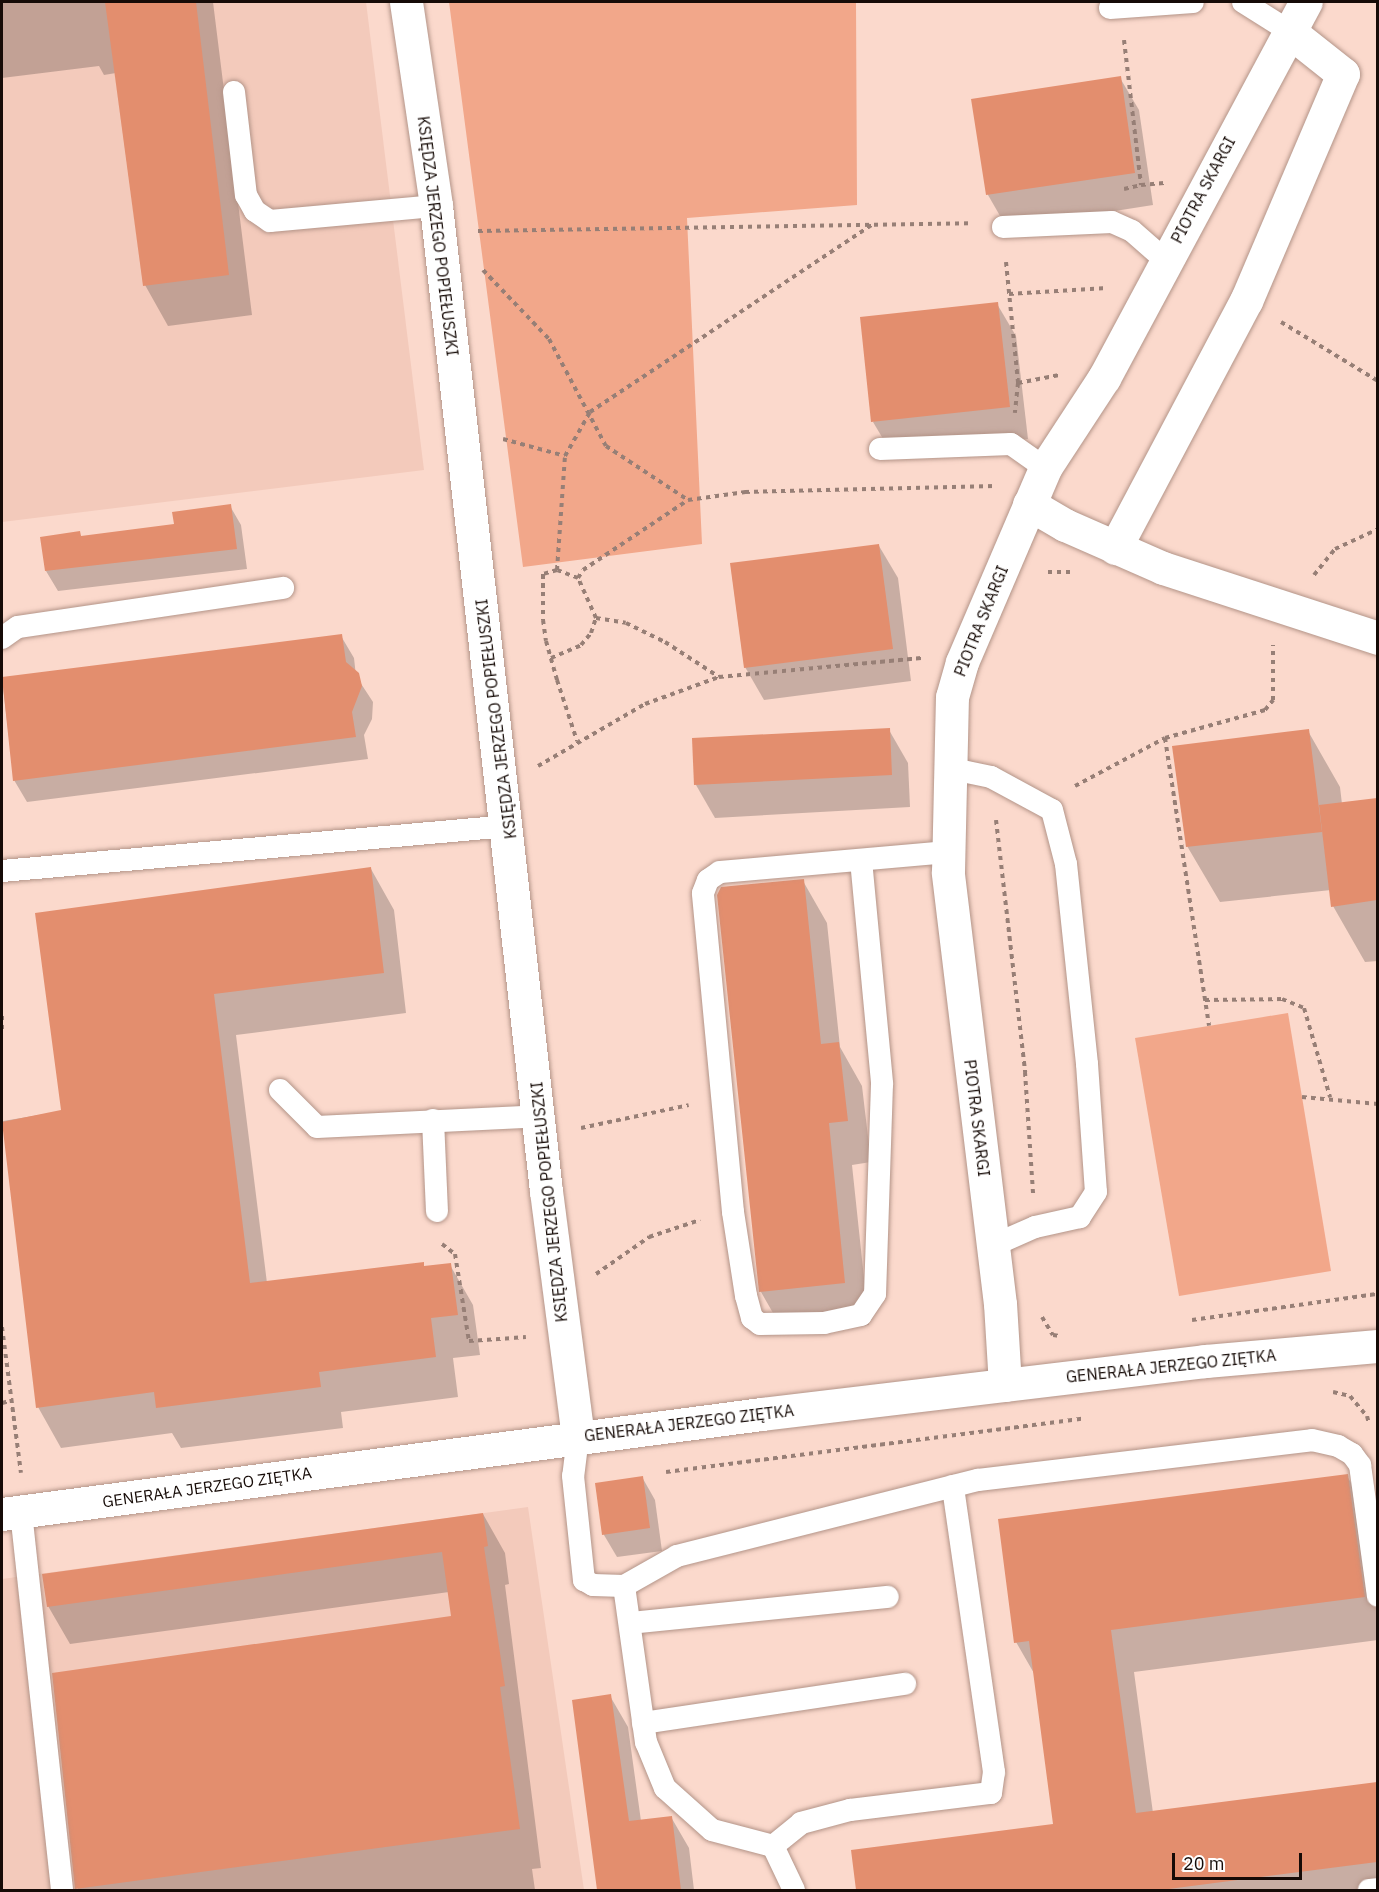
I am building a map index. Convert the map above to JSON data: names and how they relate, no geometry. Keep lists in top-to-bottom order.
{
  "streets": {
    "street": ["PIOTRA SKARGI", "KSIĘDZA JERZEGO POPIEŁUSZKI", "GENERAŁA JERZEGO ZIĘTKA"]
  },
  "crossings": [
    ["PIOTRA SKARGI", "GENERAŁA JERZEGO ZIĘTKA"],
    ["KSIĘDZA JERZEGO POPIEŁUSZKI", "GENERAŁA JERZEGO ZIĘTKA"]
  ],
  "scale_bar": "20 m"
}
